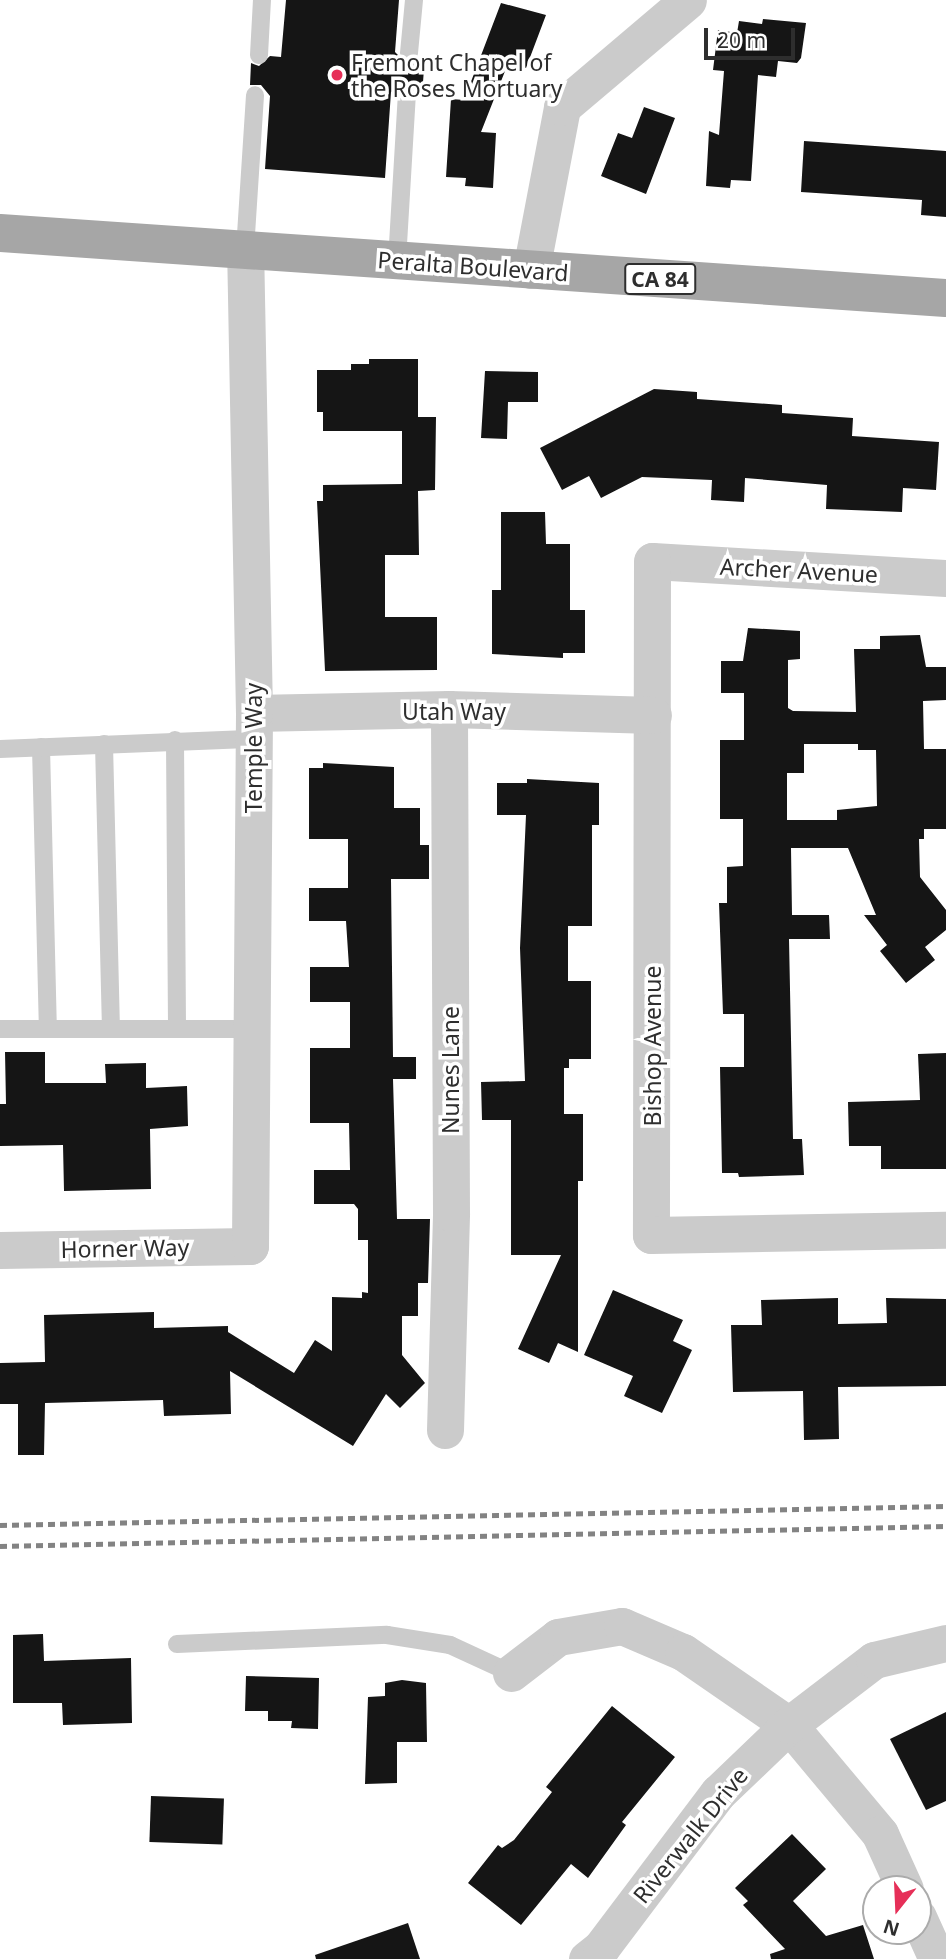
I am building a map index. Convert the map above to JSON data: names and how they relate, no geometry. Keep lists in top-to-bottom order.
{
  "streets": {
    "main road": ["Peralta Boulevard", "CA 84"],
    "street": [
      "Archer Avenue",
      "Utah Way",
      "Temple Way",
      "Bishop Avenue",
      "Nunes Lane",
      "Horner Way",
      "Riverwalk Drive"
    ]
  },
  "crossings": [
    ["Peralta Boulevard", "Temple Way"],
    ["Archer Avenue", "Bishop Avenue"],
    ["Utah Way", "Temple Way"],
    ["Utah Way", "Bishop Avenue"],
    ["Utah Way", "Nunes Lane"],
    ["Temple Way", "Horner Way"]
  ],
  "places": ["Fremont Chapel of the Roses Mortuary"],
  "scale_bar": "20 m",
  "north": "bottom"
}
